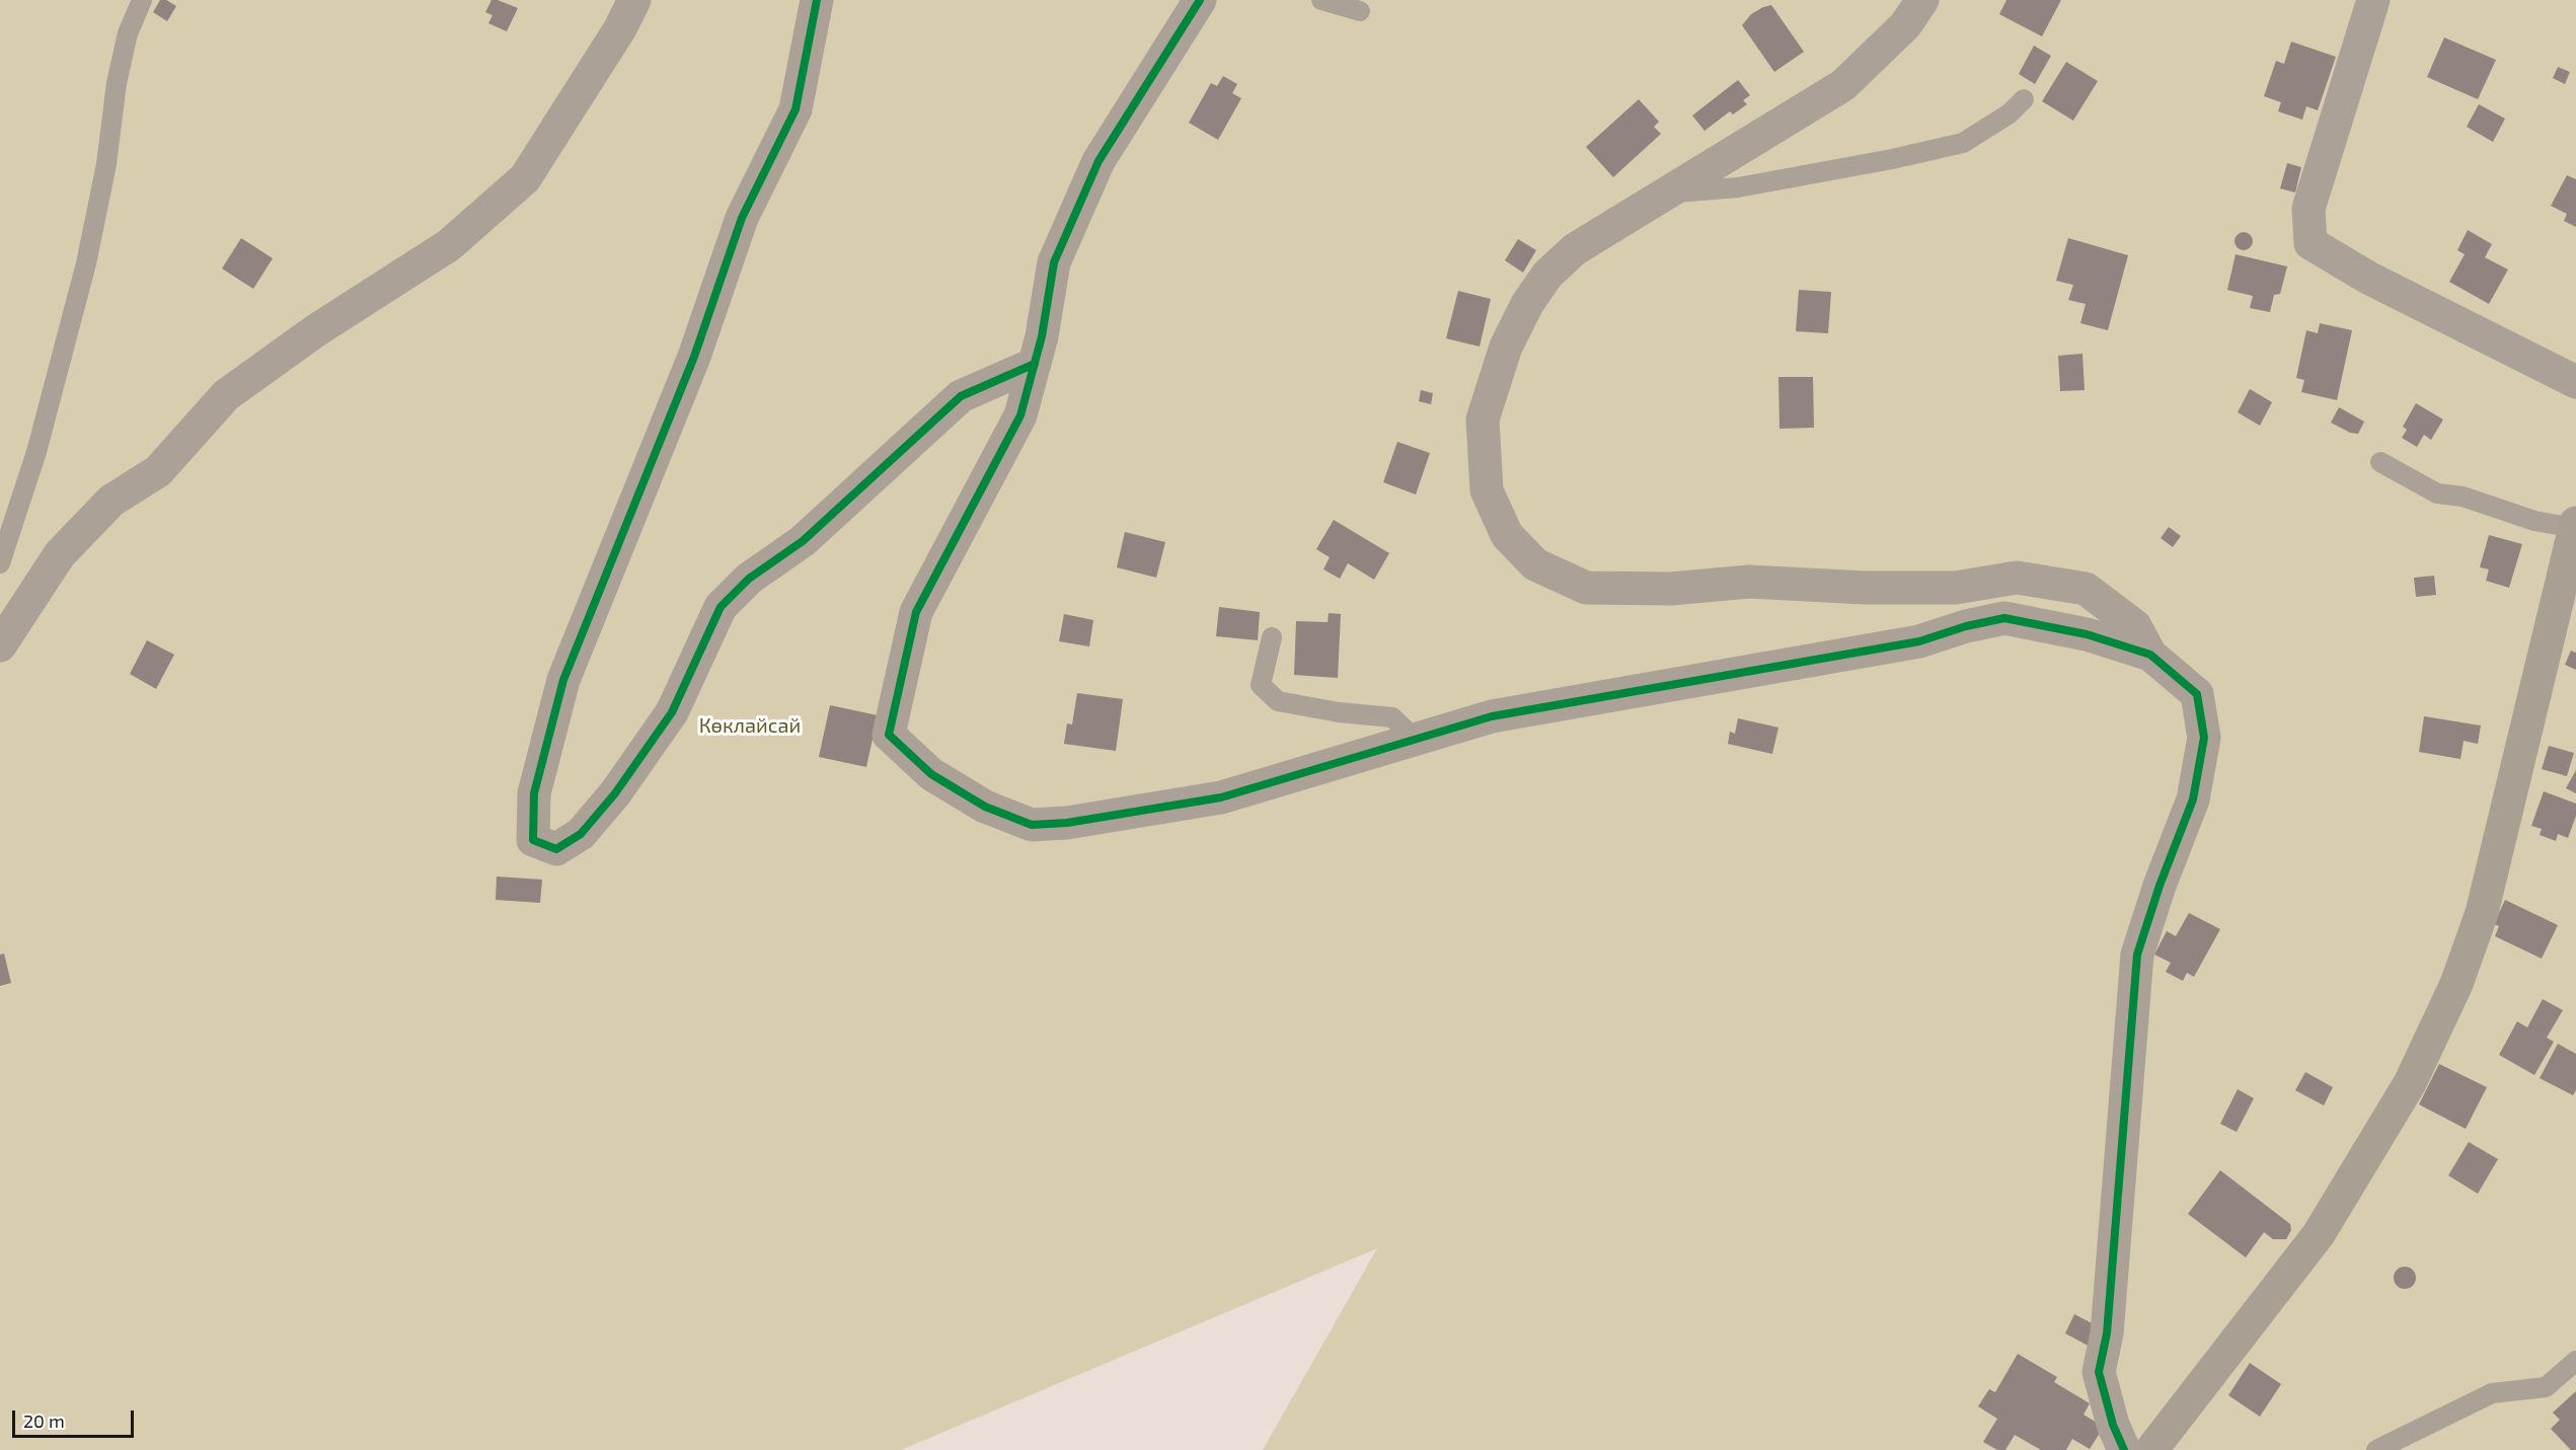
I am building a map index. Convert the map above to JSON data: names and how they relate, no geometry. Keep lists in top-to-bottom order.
{
  "parks": ["Көклайсай"],
  "scale_bar": "20 m"
}
